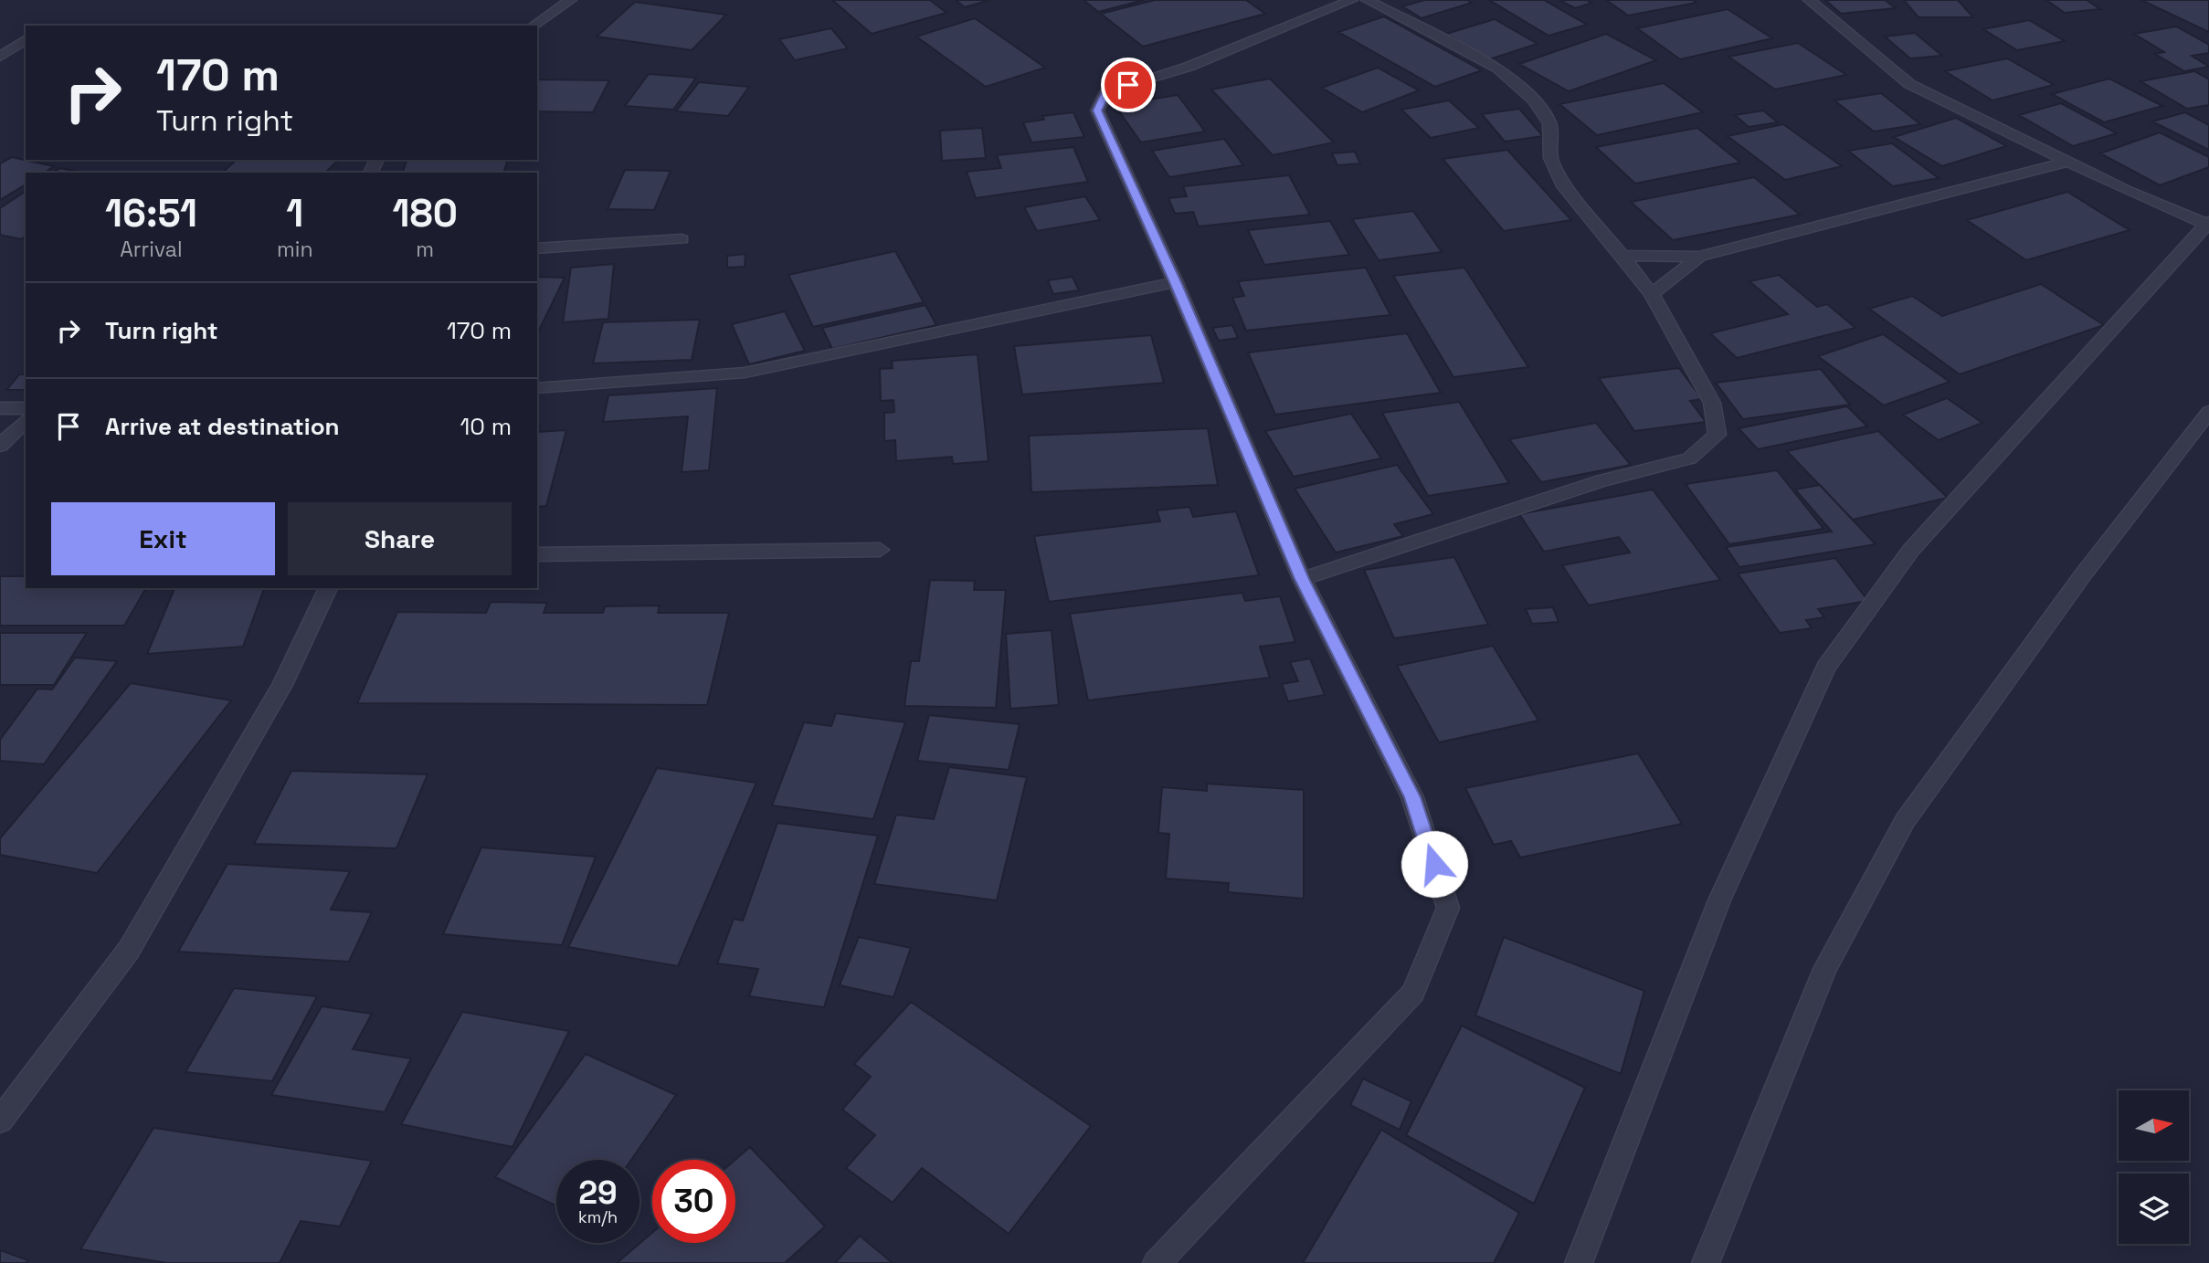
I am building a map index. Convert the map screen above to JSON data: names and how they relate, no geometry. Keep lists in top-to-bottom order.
{
  "north": "right",
  "page": {
    "turn": ["170 m", "Turn right"],
    "eta": [
      "16:51",
      "Arrival",
      "1",
      "min",
      "180",
      "m"
    ],
    "list": [
      {
        "name": "Turn right",
        "value": "170 m"
      },
      {
        "name": "Arrive at destination",
        "value": "10 m"
      }
    ],
    "buttons": ["Exit", "Share"],
    "speed": "29 km/h",
    "limit": "30"
  }
}
